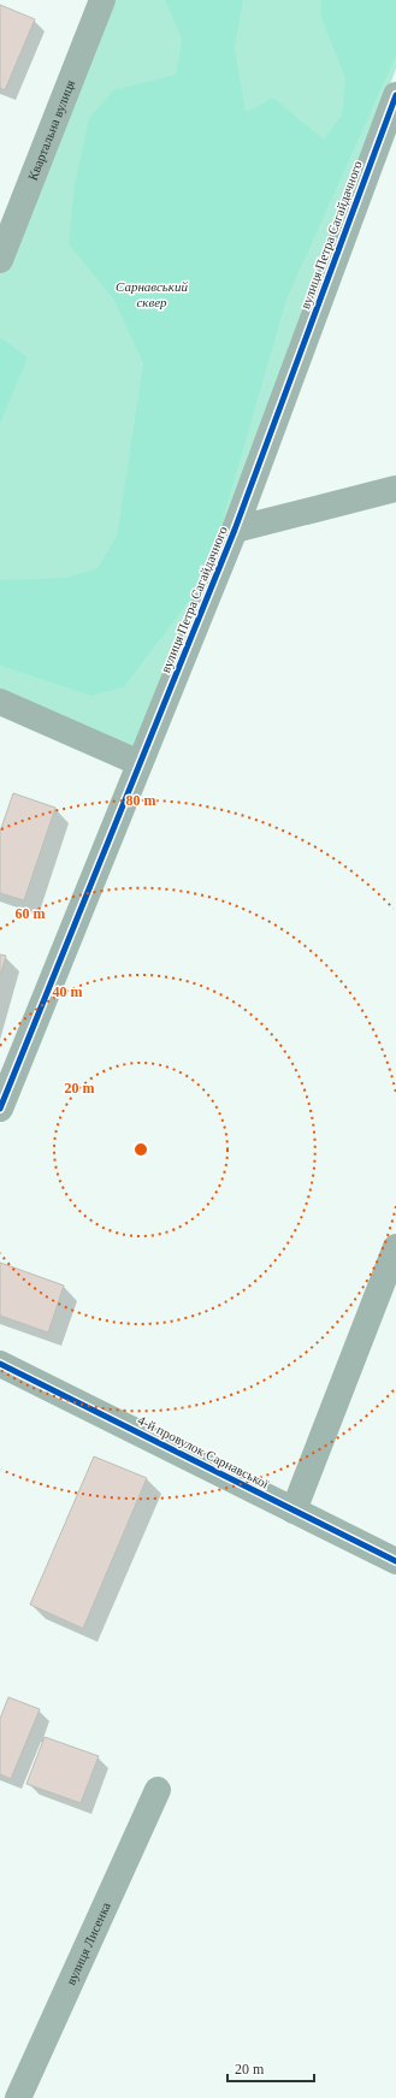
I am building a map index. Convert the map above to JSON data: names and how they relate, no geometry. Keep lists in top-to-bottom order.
{
  "streets": {
    "street": [
      "Квартальна вулиця",
      "вулиця Петра Сагайдачного",
      "4-й провулок Сарнавської",
      "вулиця Лисенка"
    ]
  },
  "parks": ["Сарнавський сквер"],
  "scale_bar": "20 m",
  "rings": [
    "80 m",
    "60 m",
    "40 m",
    "20 m"
  ]
}
